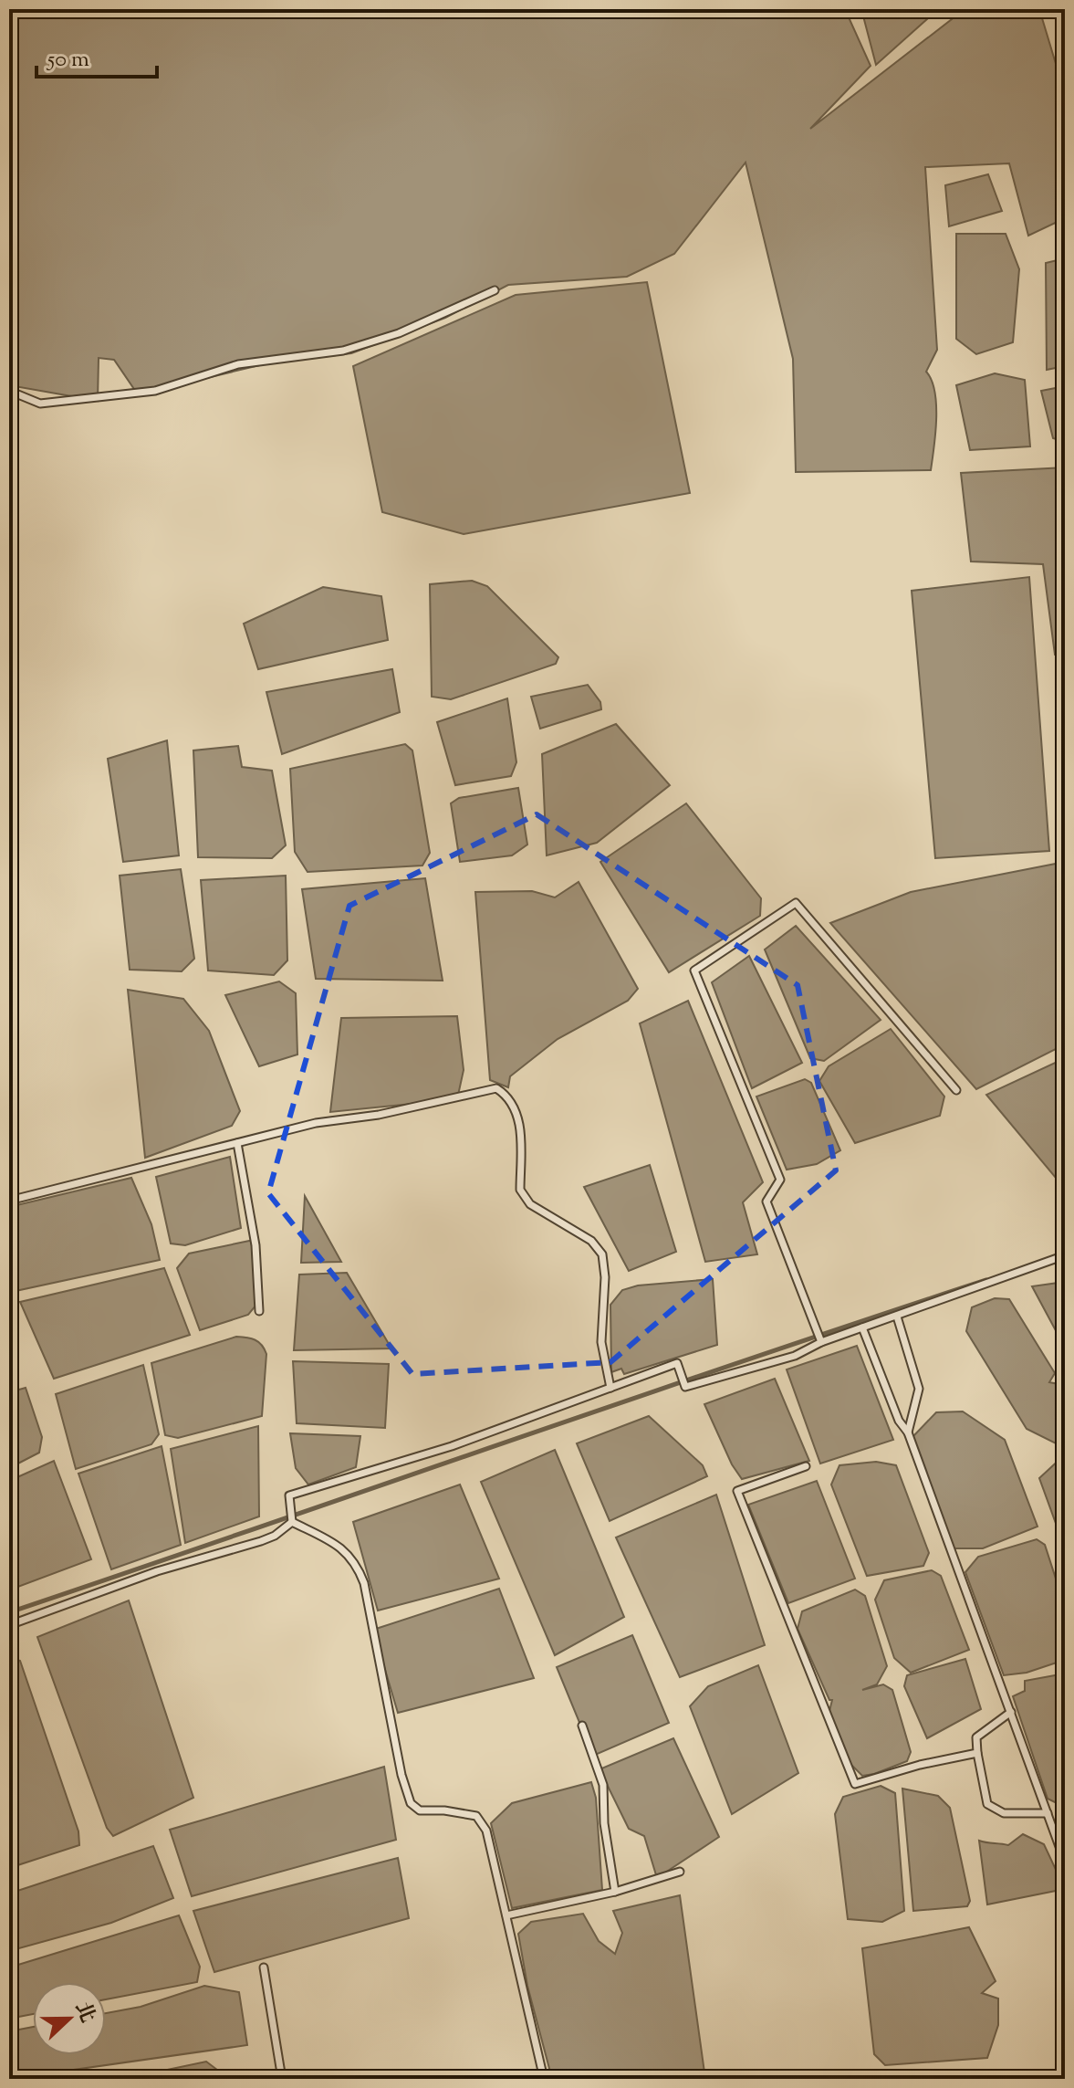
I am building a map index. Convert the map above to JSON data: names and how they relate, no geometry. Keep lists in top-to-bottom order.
{
  "scale_bar": "50 m",
  "north": "right"
}
